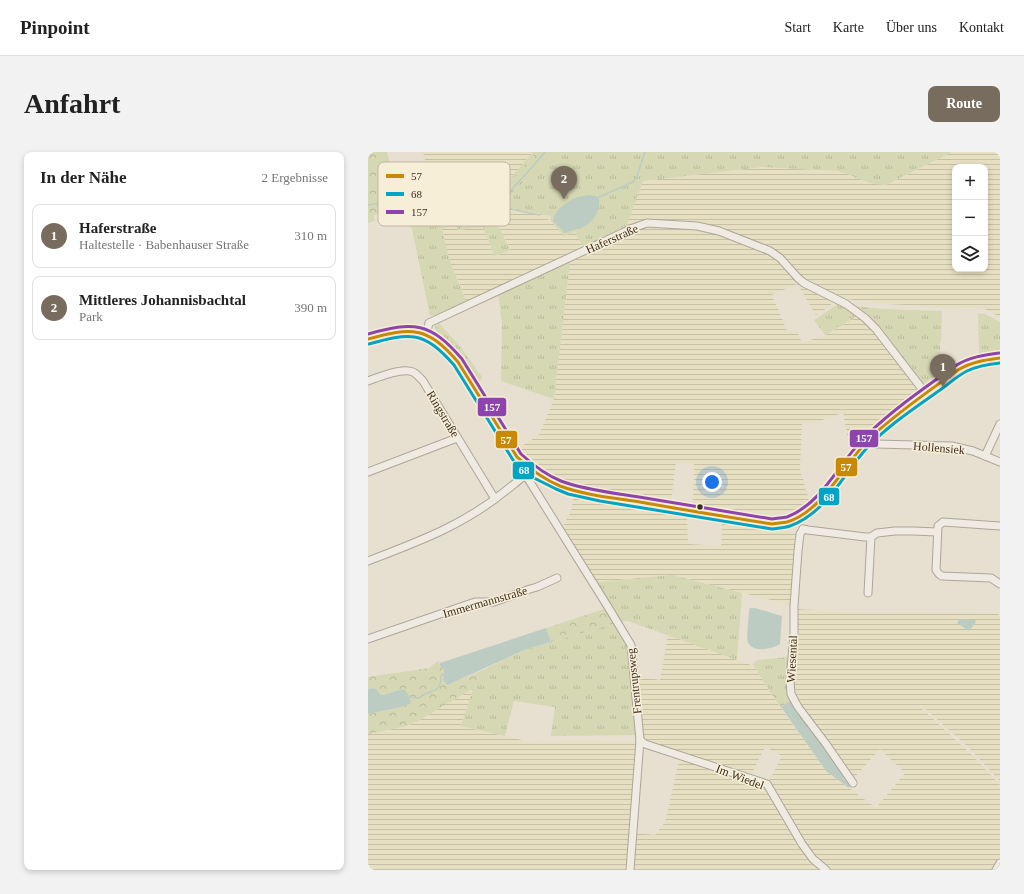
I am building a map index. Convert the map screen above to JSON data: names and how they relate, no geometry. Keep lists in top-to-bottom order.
{
  "streets": {
    "street": [
      "Haferstraße",
      "Ringstraße",
      "Hollensiek",
      "Immermannstraße",
      "Wiesental",
      "Frentrupsweg",
      "Im Wiedel"
    ]
  },
  "crossings": [
    ["Frentrupsweg", "Im Wiedel"]
  ],
  "lines": ["transit line 157", "transit line 57", "transit line 68"],
  "legend": ["57", "68", "157"],
  "page": {
    "header": "Pinpoint",
    "nav": [
      "Start",
      "Karte",
      "Über uns",
      "Kontakt"
    ],
    "buttons": "Route",
    "title": "Anfahrt",
    "heading": ["In der Nähe", "2 Ergebnisse"],
    "map_buttons": ["+", "−"],
    "pins": ["2", "1"],
    "list": [
      {
        "mark": "1",
        "name": "Haferstraße",
        "note": "Haltestelle · Babenhauser Straße",
        "value": "310 m"
      },
      {
        "mark": "2",
        "name": "Mittleres Johannisbachtal",
        "note": "Park",
        "value": "390 m"
      }
    ]
  }
}
